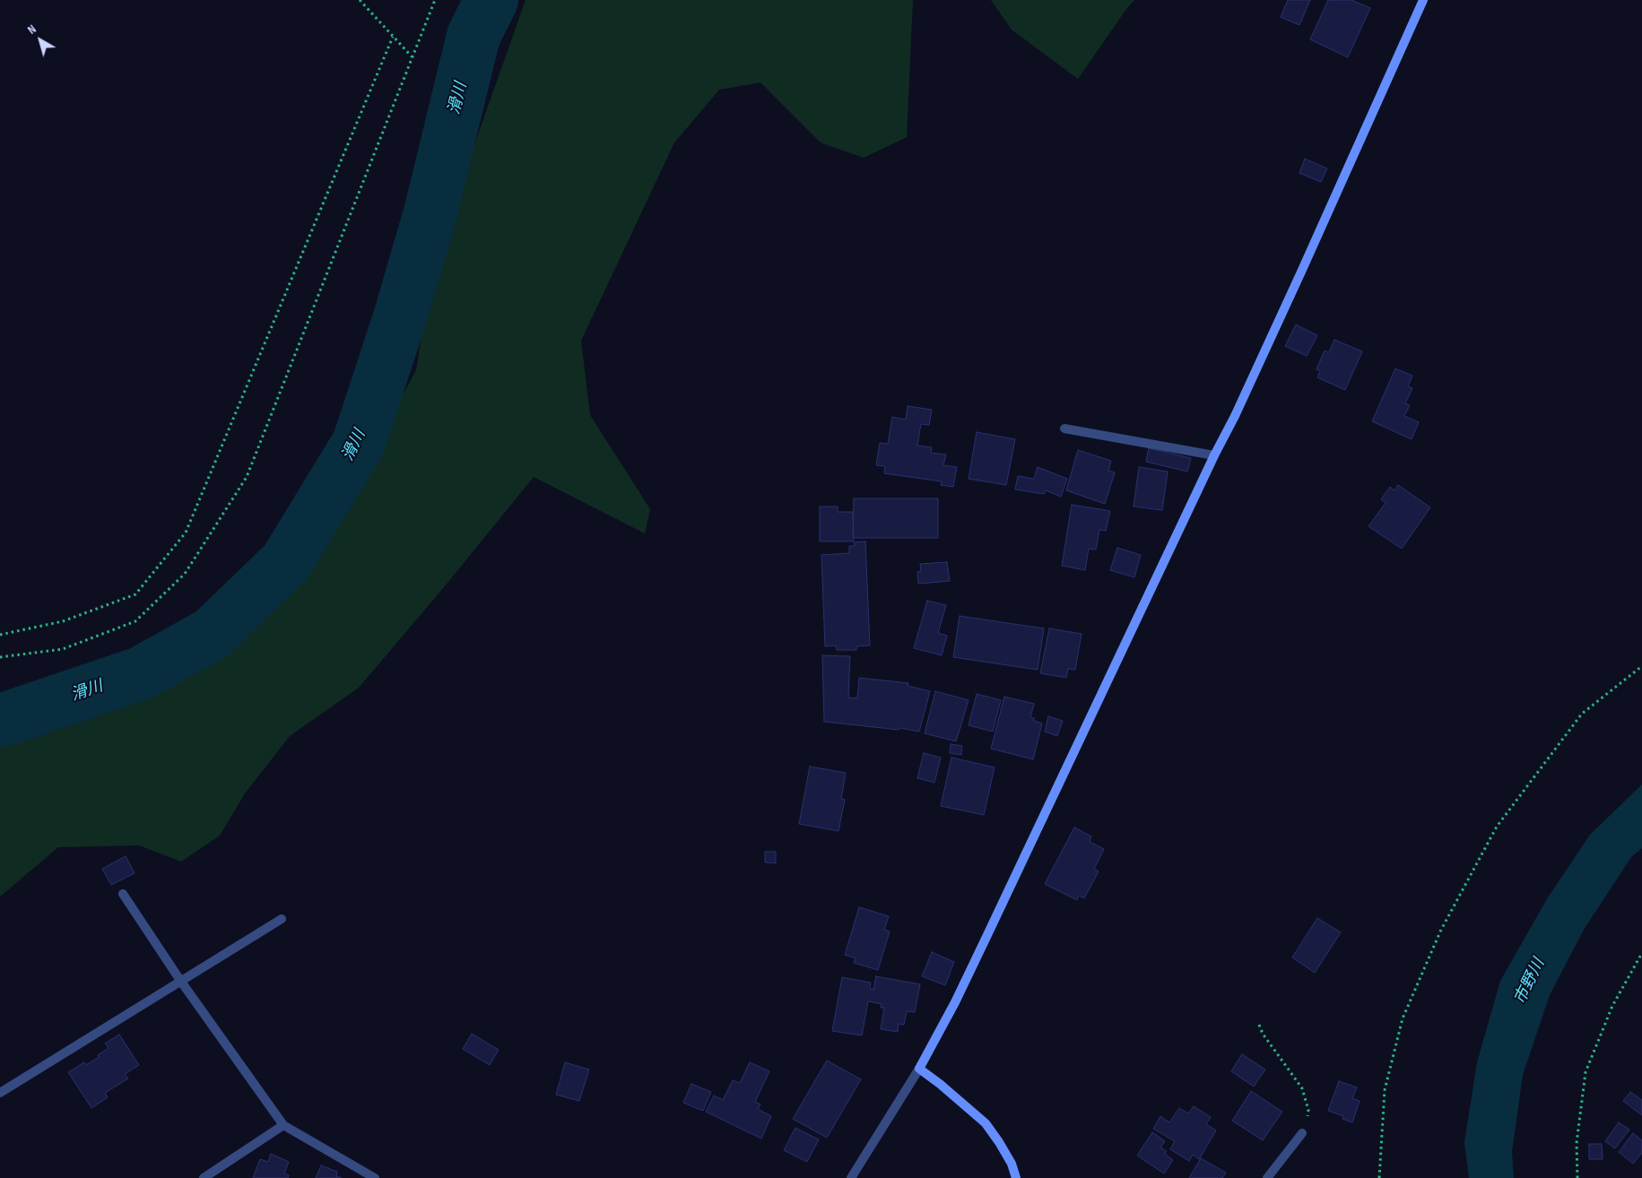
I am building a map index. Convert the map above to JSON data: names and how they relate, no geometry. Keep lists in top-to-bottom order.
{
  "water": ["滑川", "市野川"],
  "north": "top left"
}
